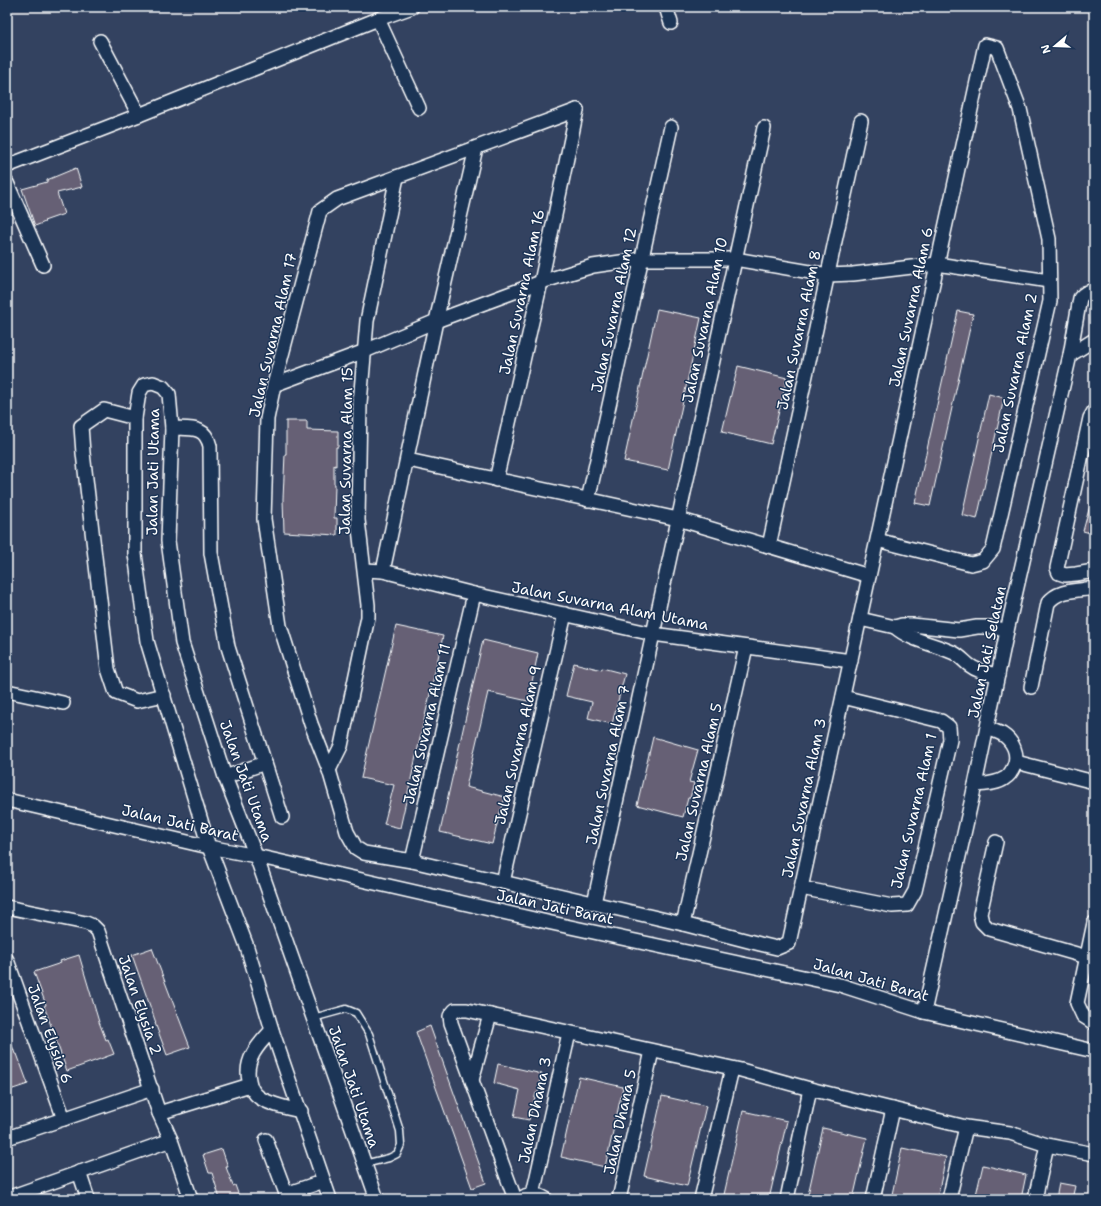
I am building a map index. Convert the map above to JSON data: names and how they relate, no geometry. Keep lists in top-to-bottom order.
{
  "streets": {
    "street": [
      "Jalan Suvarna Alam 16",
      "Jalan Suvarna Alam 6",
      "Jalan Suvarna Alam 12",
      "Jalan Suvarna Alam 10",
      "Jalan Suvarna Alam 8",
      "Jalan Suvarna Alam 17",
      "Jalan Suvarna Alam 2",
      "Jalan Suvarna Alam 15",
      "Jalan Jati Utama",
      "Jalan Suvarna Alam Utama",
      "Jalan Jati Selatan",
      "Jalan Suvarna Alam 11",
      "Jalan Suvarna Alam 9",
      "Jalan Suvarna Alam 7",
      "Jalan Suvarna Alam 5",
      "Jalan Suvarna Alam 3",
      "Jalan Suvarna Alam 1",
      "Jalan Jati Barat",
      "Jalan Elysia 2",
      "Jalan Elysia 6",
      "Jalan Dhana 3",
      "Jalan Dhana 5"
    ]
  },
  "crossings": [
    ["Jalan Suvarna Alam 6", "Jalan Suvarna Alam 2"],
    ["Jalan Suvarna Alam 6", "Jalan Suvarna Alam 3"],
    ["Jalan Suvarna Alam 10", "Jalan Suvarna Alam Utama"],
    ["Jalan Suvarna Alam 10", "Jalan Suvarna Alam 7"],
    ["Jalan Suvarna Alam 17", "Jalan Suvarna Alam 15"],
    ["Jalan Suvarna Alam 17", "Jalan Suvarna Alam 11"],
    ["Jalan Suvarna Alam 17", "Jalan Suvarna Alam 9"],
    ["Jalan Suvarna Alam 17", "Jalan Suvarna Alam 7"],
    ["Jalan Suvarna Alam 17", "Jalan Suvarna Alam 5"],
    ["Jalan Suvarna Alam 17", "Jalan Suvarna Alam 3"],
    ["Jalan Suvarna Alam 15", "Jalan Suvarna Alam Utama"],
    ["Jalan Jati Utama", "Jalan Jati Barat"],
    ["Jalan Suvarna Alam Utama", "Jalan Suvarna Alam 11"],
    ["Jalan Suvarna Alam Utama", "Jalan Suvarna Alam 9"],
    ["Jalan Suvarna Alam Utama", "Jalan Suvarna Alam 7"],
    ["Jalan Suvarna Alam Utama", "Jalan Suvarna Alam 5"],
    ["Jalan Suvarna Alam Utama", "Jalan Suvarna Alam 3"],
    ["Jalan Jati Selatan", "Jalan Jati Barat"],
    ["Jalan Suvarna Alam 3", "Jalan Suvarna Alam 1"]
  ],
  "north": "left"
}
